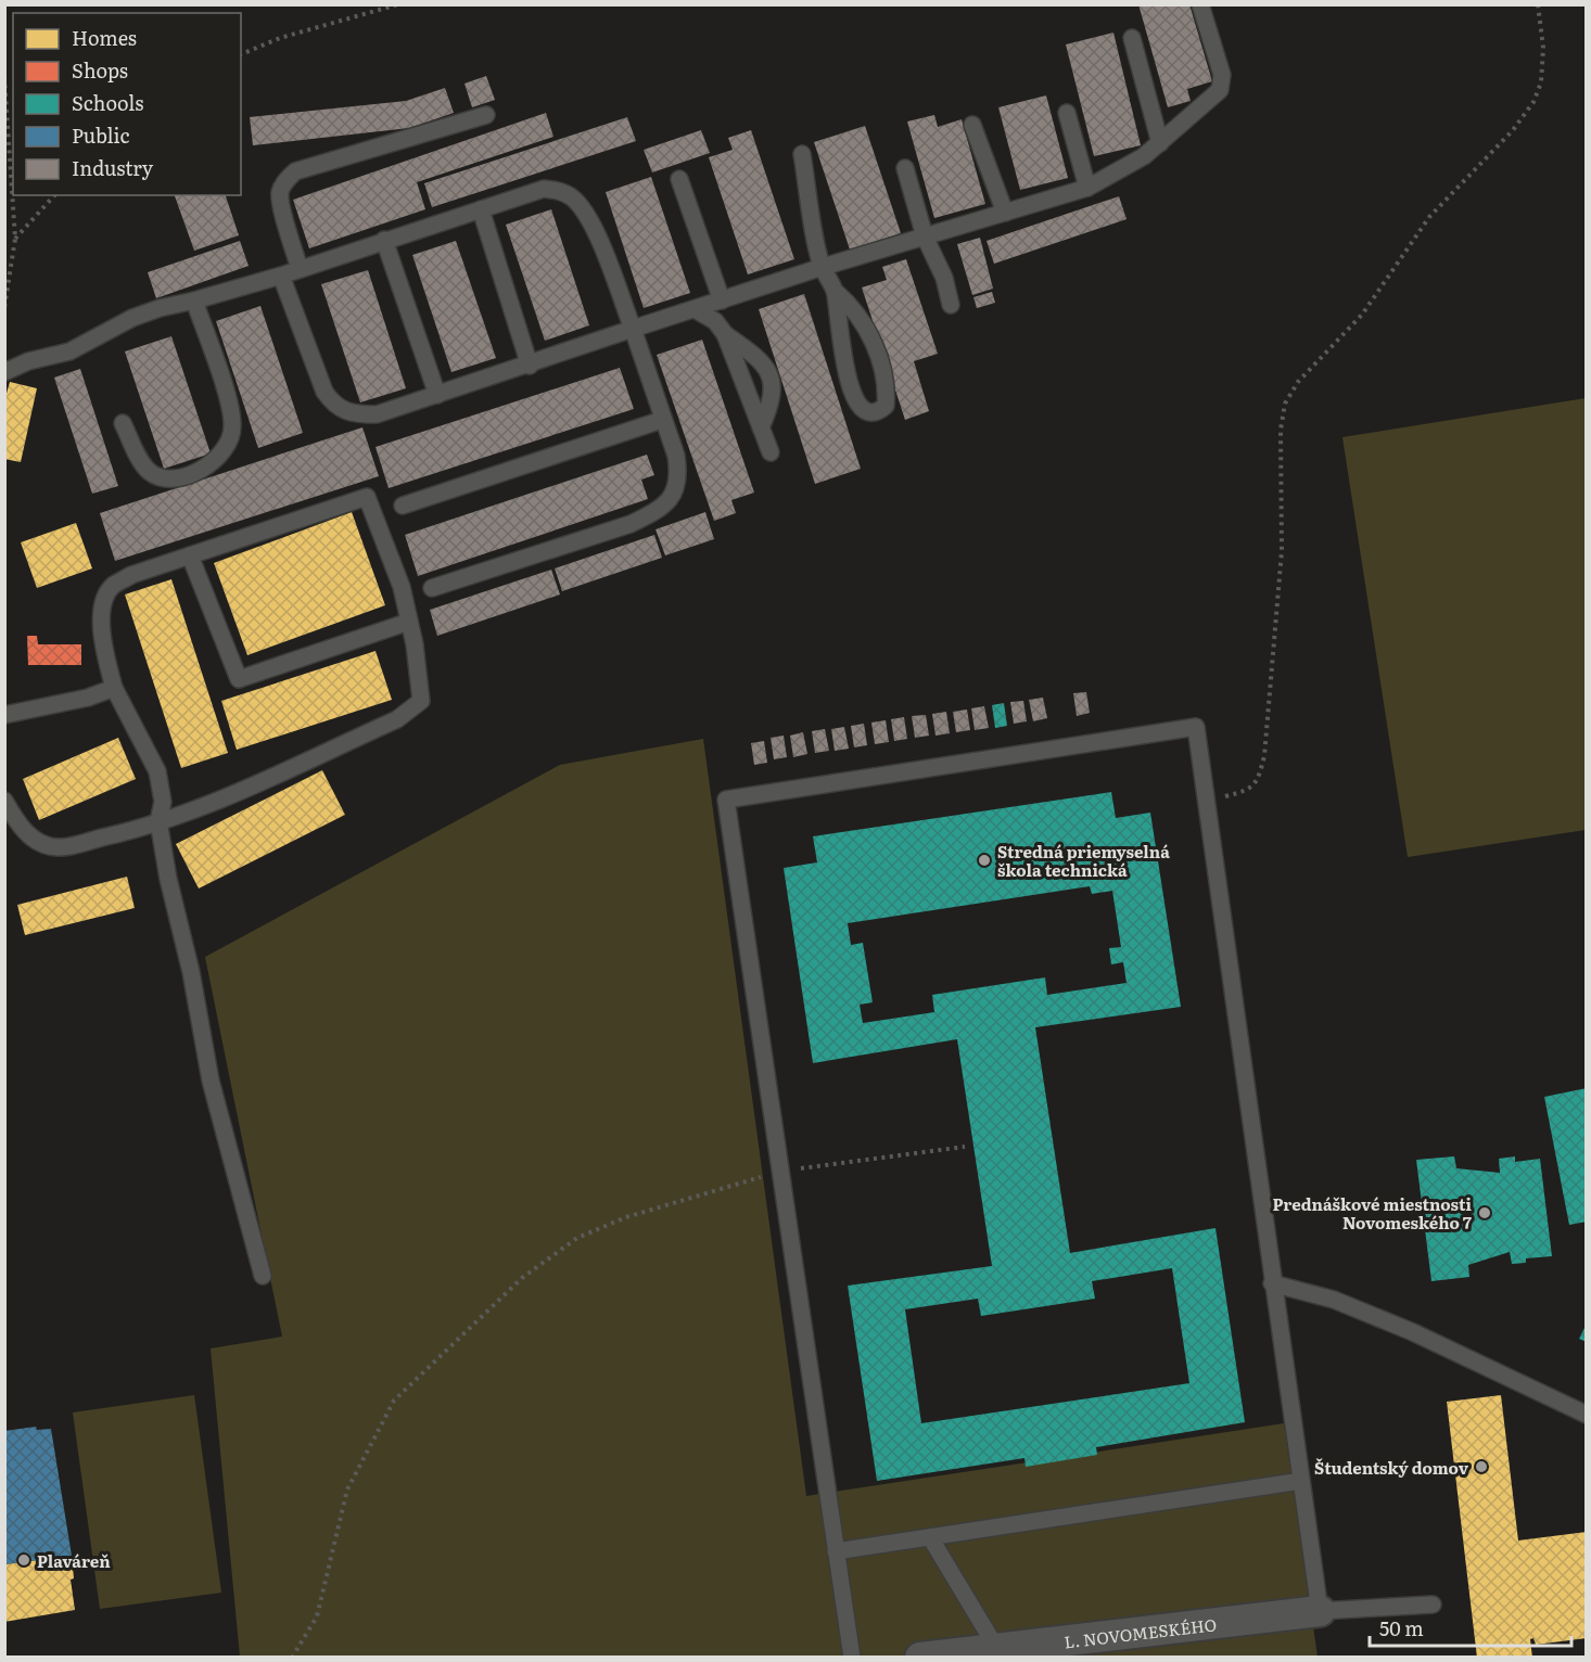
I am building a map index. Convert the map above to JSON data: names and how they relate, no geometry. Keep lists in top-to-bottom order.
{
  "streets": {
    "street": ["L. NOVOMESKÉHO"]
  },
  "places": [
    "Stredná priemyselná škola technická",
    "Prednáškové miestnosti Novomeského 7",
    "Študentský domov",
    "Plaváreň"
  ],
  "legend": [
    "Homes",
    "Shops",
    "Schools",
    "Public",
    "Industry"
  ],
  "scale_bar": "50 m"
}
